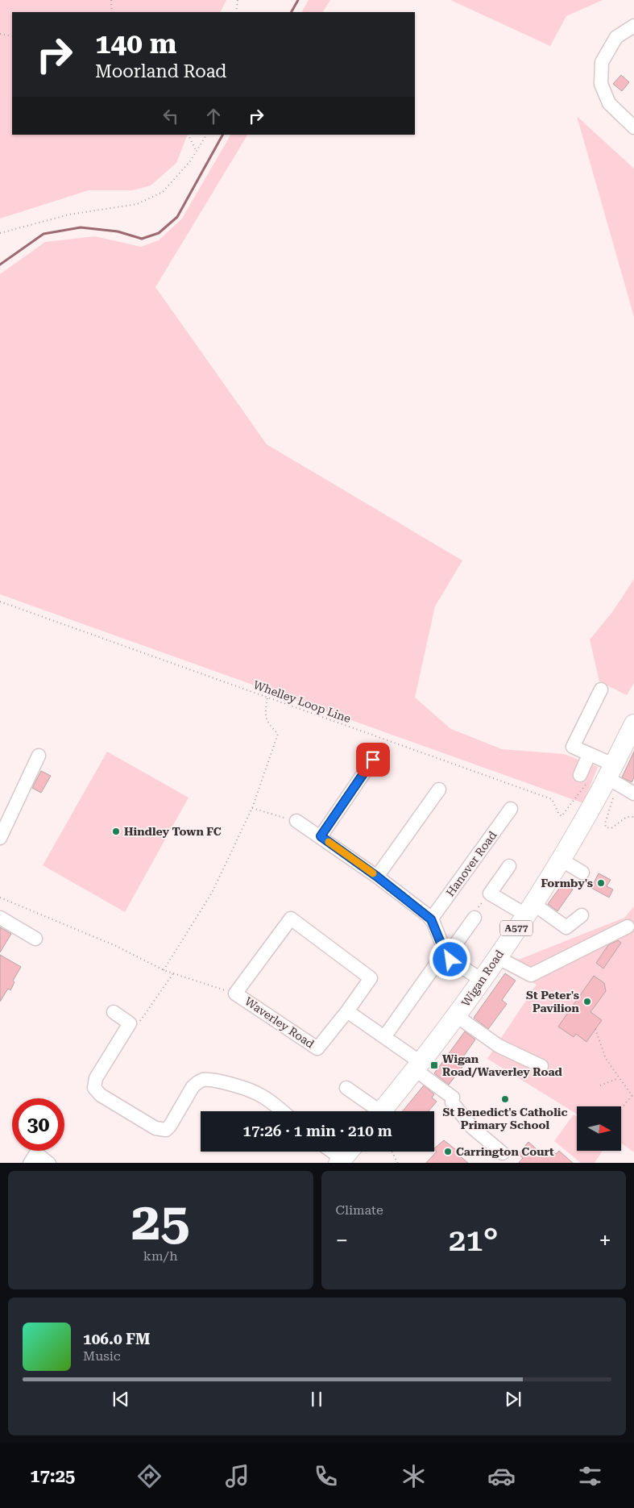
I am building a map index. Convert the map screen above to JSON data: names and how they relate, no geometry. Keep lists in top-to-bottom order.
{
  "streets": {
    "highway": ["A577", "Wigan Road"],
    "street": ["Hanover Road", "Waverley Road"],
    "path": ["Whelley Loop Line"]
  },
  "places": {
    "other": [
      "Hindley Town FC",
      "Formby's",
      "St Peter's Pavilion",
      "St Benedict's Catholic Primary School",
      "Carrington Court"
    ],
    "transit": ["Wigan Road/Waverley Road"]
  },
  "north": "right",
  "page": {
    "turn": ["140 m", "Moorland Road"],
    "limit": "30",
    "trip": "17:26 · 1 min · 210 m",
    "tile": [
      ["25", "km/h"],
      "Climate"
    ],
    "heat": ["−", "21°", "+"],
    "song": ["106.0 FM", "Music"],
    "tabs": "17:25"
  }
}
